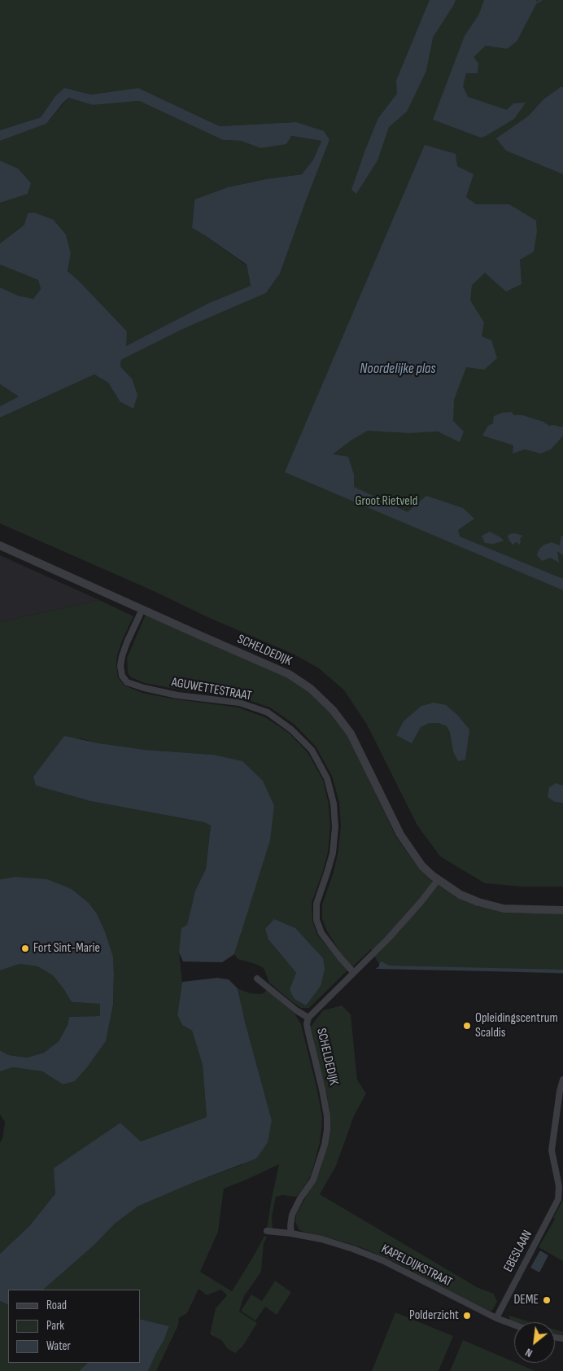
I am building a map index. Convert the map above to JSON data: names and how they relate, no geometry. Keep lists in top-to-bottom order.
{
  "streets": {
    "street": [
      "SCHELDEDIJK",
      "AGUWETTESTRAAT",
      "EBESLAAN",
      "KAPELDIJKSTRAAT"
    ]
  },
  "crossings": [
    ["SCHELDEDIJK", "AGUWETTESTRAAT"],
    ["SCHELDEDIJK", "KAPELDIJKSTRAAT"],
    ["EBESLAAN", "KAPELDIJKSTRAAT"]
  ],
  "water": ["Noordelijke plas"],
  "parks": ["Groot Rietveld"],
  "places": [
    "Fort Sint-Marie",
    "Opleidingscentrum Scaldis",
    "DEME",
    "Polderzicht"
  ],
  "legend": ["Road", "Park", "Water"],
  "north": "bottom left"
}
